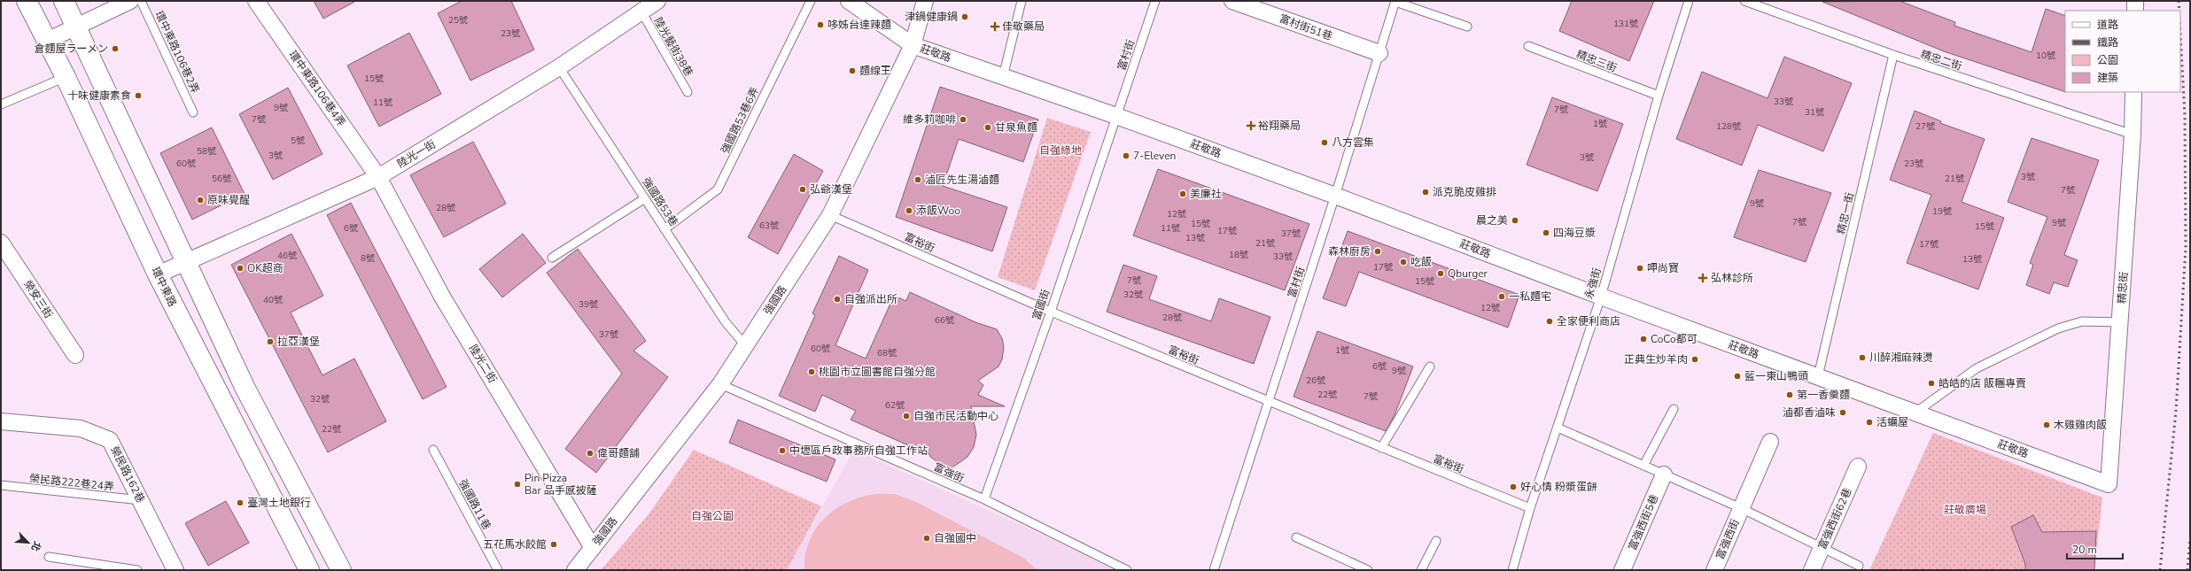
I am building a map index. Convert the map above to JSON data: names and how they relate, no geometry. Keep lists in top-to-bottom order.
{
  "streets": {
    "street": [
      "富村街51巷",
      "莊敬路",
      "環中東路106巷4弄",
      "陸光一街",
      "環中東路",
      "精忠街",
      "榮安三街",
      "強國路",
      "陸光二街",
      "榮民路162巷",
      "富強西街62巷",
      "富強西街5巷",
      "富強西街"
    ],
    "lane": [
      "陸光藝街38巷",
      "環中東路106巷2弄",
      "富村街",
      "精忠二街",
      "精忠三街",
      "強國路53巷6弄",
      "強國路53巷",
      "精忠一街",
      "富裕街",
      "永強街",
      "富國街",
      "富強街",
      "榮民路222巷24弄",
      "強國路11巷"
    ]
  },
  "crossings": [
    ["富村街51巷", "富村街"],
    ["陸光藝街38巷", "陸光一街"],
    ["莊敬路", "富村街"],
    ["莊敬路", "精忠一街"],
    ["莊敬路", "永強街"],
    ["莊敬路", "精忠街"],
    ["莊敬路", "強國路"],
    ["莊敬路", "富國街"],
    ["富村街", "富裕街"],
    ["富村街", "富國街"],
    ["精忠二街", "精忠一街"],
    ["精忠二街", "精忠街"],
    ["精忠三街", "永強街"],
    ["環中東路106巷4弄", "陸光一街"],
    ["環中東路106巷4弄", "陸光二街"],
    ["強國路53巷6弄", "強國路53巷"],
    ["陸光一街", "強國路53巷"],
    ["陸光一街", "環中東路"],
    ["陸光一街", "陸光二街"],
    ["強國路53巷", "強國路"],
    ["富裕街", "永強街"],
    ["富裕街", "強國路"],
    ["富裕街", "富國街"],
    ["強國路", "陸光二街"],
    ["強國路", "富強街"],
    ["富國街", "富強街"],
    ["榮民路162巷", "榮民路222巷24弄"]
  ],
  "parks": ["自強綠地", "莊敬廣場", "自強公園"],
  "places": {
    "other": [
      "津鍋健康鍋",
      "哆姊台達辣麵",
      "倉麵屋ラーメン",
      "麵線王",
      "十味健康素食",
      "維多莉咖啡",
      "甘泉魚麵",
      "八方雲集",
      "7-Eleven",
      "滷匠先生湯滷麵",
      "弘爺漢堡",
      "派克脆皮雞排",
      "美廉社",
      "原味覺醒",
      "添飯Woo",
      "晨之美",
      "四海豆漿",
      "森林廚房",
      "吃飯",
      "OK超商",
      "呷尚寶",
      "Qburger",
      "一私麵宅",
      "自強派出所",
      "全家便利商店",
      "CoCo都可",
      "拉亞漢堡",
      "川醉湘麻辣燙",
      "正典生炒羊肉",
      "桃園市立圖書館自強分館",
      "藍一東山鴨頭",
      "皓皓的店 飯糰專賣",
      "第一香羹麵",
      "滷都香滷味",
      "自強市民活動中心",
      "活蠣屋",
      "木雞雞肉飯",
      "中壢區戶政事務所自強工作站",
      "偉哥麵舖",
      "Pin Pizza Bar 品手感披薩",
      "好心情 粉漿蛋餅",
      "臺灣土地銀行",
      "自強國中",
      "五花馬水餃館"
    ],
    "health": ["佳敬藥局", "裕翔藥局", "弘林診所"]
  },
  "house_numbers": [
    "25號",
    "131號",
    "23號",
    "10號",
    "15號",
    "33號",
    "11號",
    "9號",
    "7號",
    "31號",
    "7號",
    "1號",
    "128號",
    "27號",
    "5號",
    "58號",
    "3號",
    "3號",
    "60號",
    "23號",
    "3號",
    "56號",
    "21號",
    "7號",
    "9號",
    "28號",
    "19號",
    "12號",
    "7號",
    "9號",
    "15號",
    "63號",
    "15號",
    "6號",
    "11號",
    "17號",
    "37號",
    "13號",
    "21號",
    "17號",
    "18號",
    "46號",
    "33號",
    "8號",
    "13號",
    "17號",
    "7號",
    "15號",
    "32號",
    "40號",
    "39號",
    "12號",
    "28號",
    "66號",
    "37號",
    "60號",
    "1號",
    "68號",
    "6號",
    "9號",
    "26號",
    "22號",
    "7號",
    "32號",
    "62號",
    "22號"
  ],
  "legend": [
    "道路",
    "鐵路",
    "公園",
    "建築"
  ],
  "scale_bar": "20 m",
  "north": "bottom right"
}
